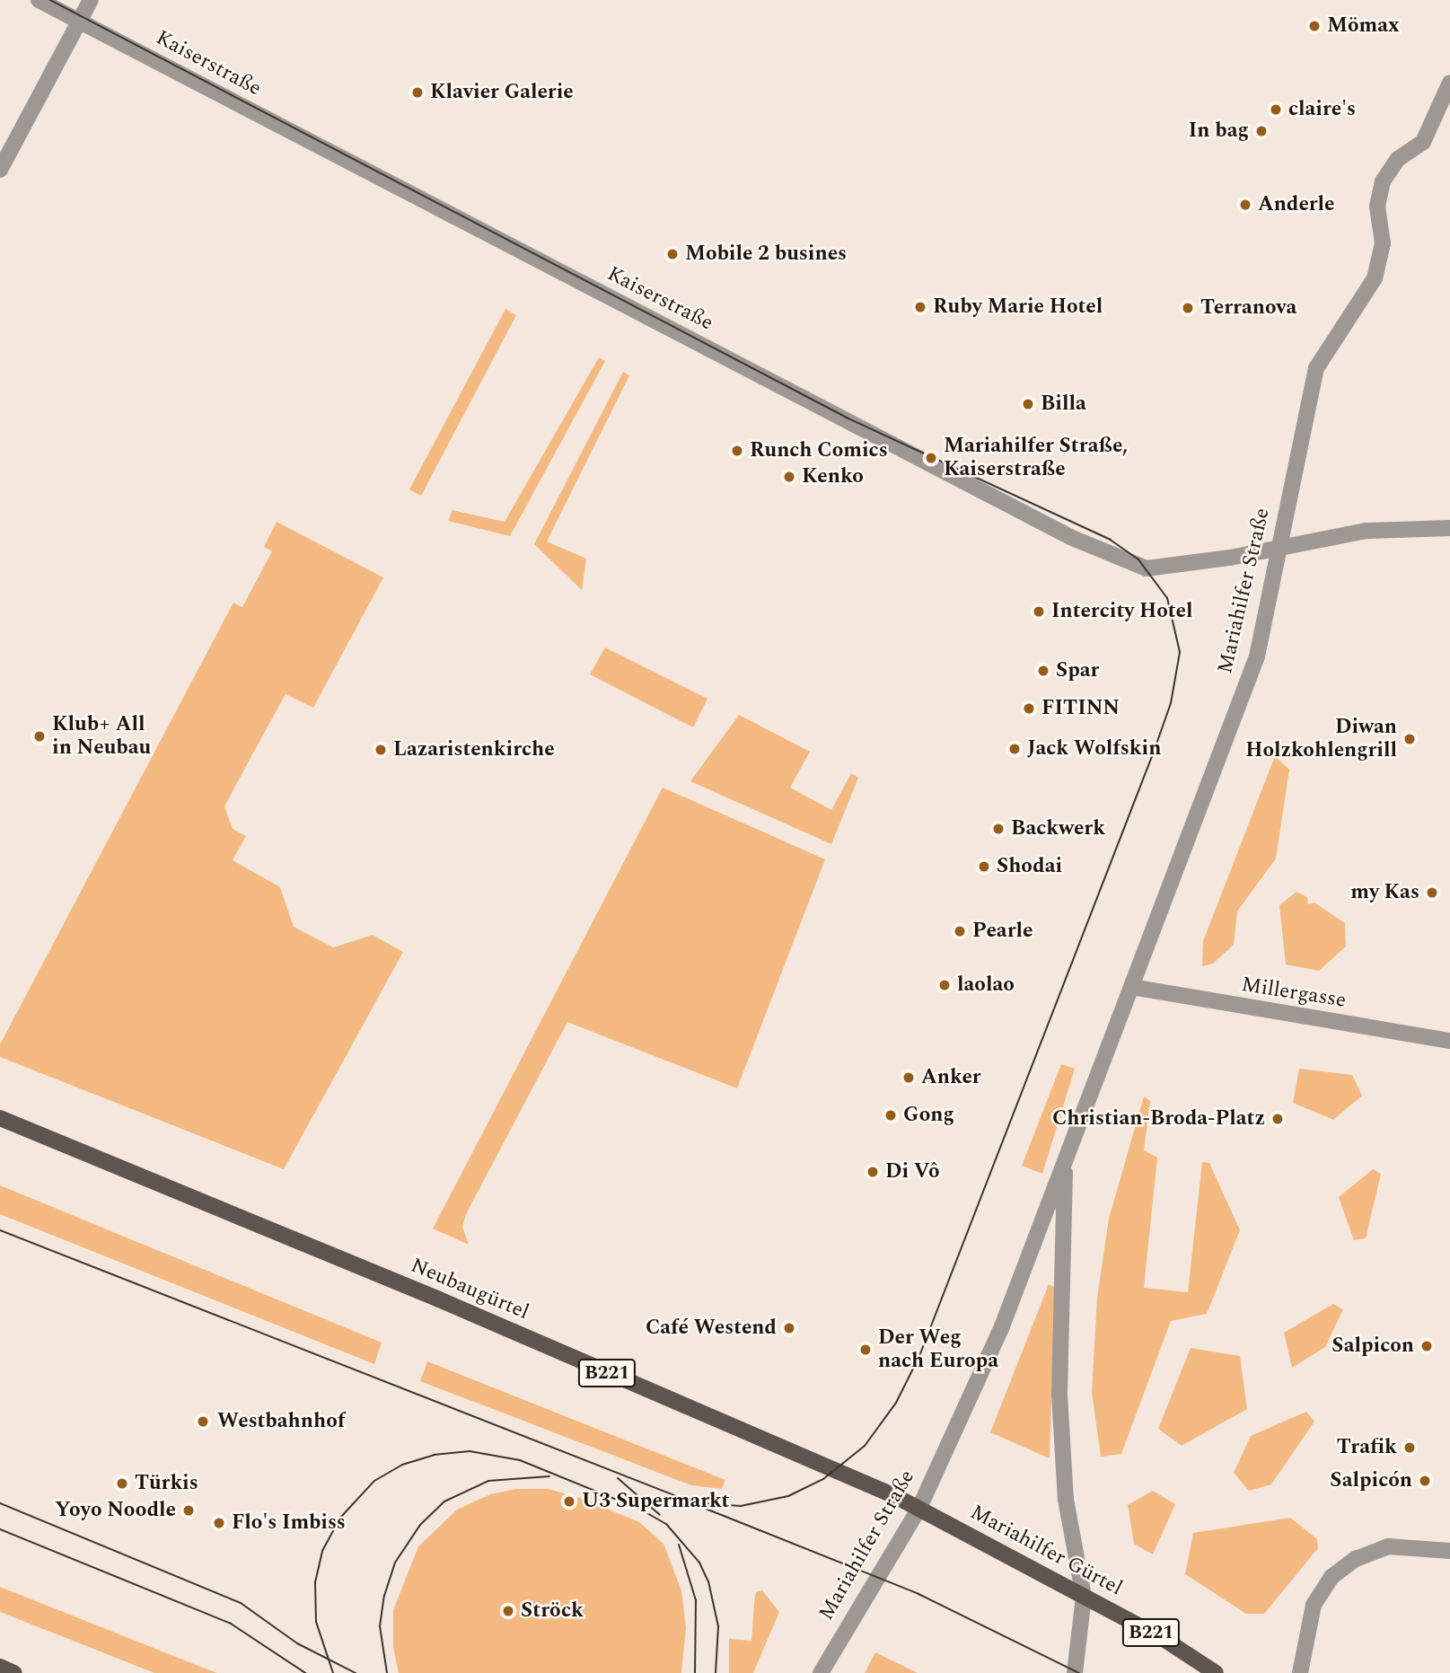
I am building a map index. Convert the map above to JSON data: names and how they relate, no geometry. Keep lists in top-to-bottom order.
{
  "streets": {
    "main road": ["Neubaugürtel", "B221", "Mariahilfer Gürtel"],
    "street": ["Kaiserstraße", "Mariahilfer Straße", "Millergasse"]
  },
  "crossings": [
    ["Kaiserstraße", "Mariahilfer Straße"],
    ["Mariahilfer Straße", "Millergasse"],
    ["Mariahilfer Straße", "Neubaugürtel"],
    ["Mariahilfer Straße", "Mariahilfer Gürtel"],
    ["Neubaugürtel", "Mariahilfer Gürtel"]
  ],
  "places": [
    "Mömax",
    "Klavier Galerie",
    "claire's",
    "In bag",
    "Anderle",
    "Mobile 2 busines",
    "Ruby Marie Hotel",
    "Terranova",
    "Billa",
    "Runch Comics",
    "Mariahilfer Straße, Kaiserstraße",
    "Kenko",
    "Intercity Hotel",
    "Spar",
    "FITINN",
    "Klub+ All in Neubau",
    "Diwan Holzkohlengrill",
    "Jack Wolfskin",
    "Lazaristenkirche",
    "Backwerk",
    "Shodai",
    "my Kas",
    "Pearle",
    "laolao",
    "Anker",
    "Gong",
    "Christian-Broda-Platz",
    "Di Vô",
    "Café Westend",
    "Salpicon",
    "Der Weg nach Europa",
    "Westbahnhof",
    "Trafik",
    "Salpicón",
    "Türkis",
    "U3 Supermarkt",
    "Yoyo Noodle",
    "Flo's Imbiss",
    "Ströck"
  ]
}
